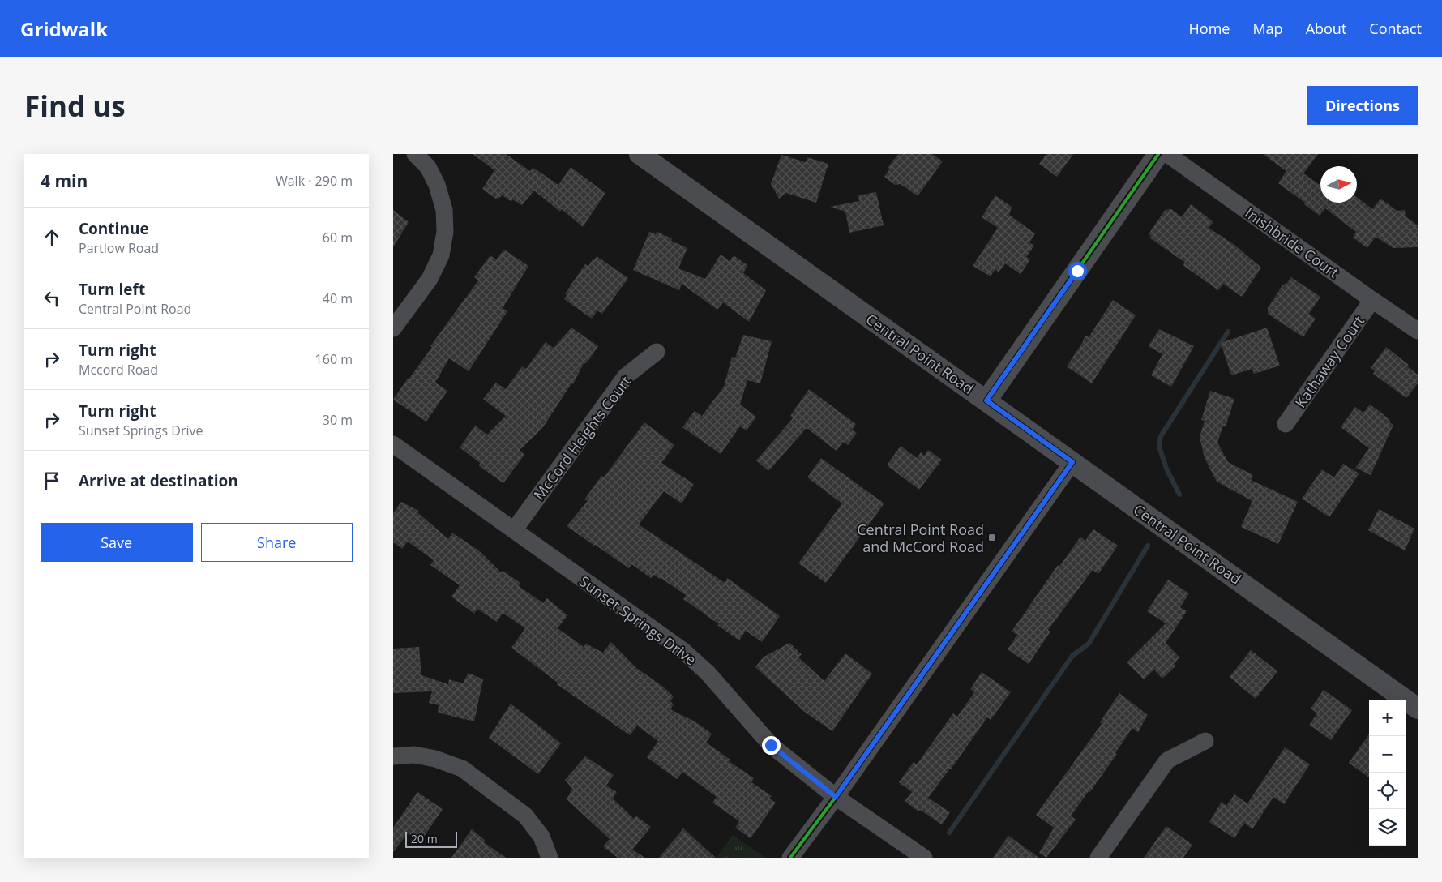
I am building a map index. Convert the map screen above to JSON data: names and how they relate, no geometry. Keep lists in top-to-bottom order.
{
  "streets": {
    "street": [
      "Inishbride Court",
      "Central Point Road",
      "Kathaway Court",
      "McCord Heights Court",
      "Sunset Springs Drive"
    ]
  },
  "crossings": [
    ["Inishbride Court", "Kathaway Court"],
    ["McCord Heights Court", "Sunset Springs Drive"]
  ],
  "places": {
    "transit": ["Central Point Road and McCord Road"]
  },
  "scale_bar": "20 m",
  "north": "right",
  "page": {
    "header": "Gridwalk",
    "nav": [
      "Home",
      "Map",
      "About",
      "Contact"
    ],
    "buttons": [
      "Directions",
      ["Save", "Share"]
    ],
    "title": "Find us",
    "heading": ["4 min", "Walk · 290 m"],
    "list": [
      ["Continue", "Partlow Road", "60 m"],
      ["Turn left", "Central Point Road", "40 m"],
      ["Turn right", "Mccord Road", "160 m"],
      ["Turn right", "Sunset Springs Drive", "30 m"],
      "Arrive at destination"
    ],
    "map_buttons": ["+", "−"],
    "scale": "20 m"
  }
}
